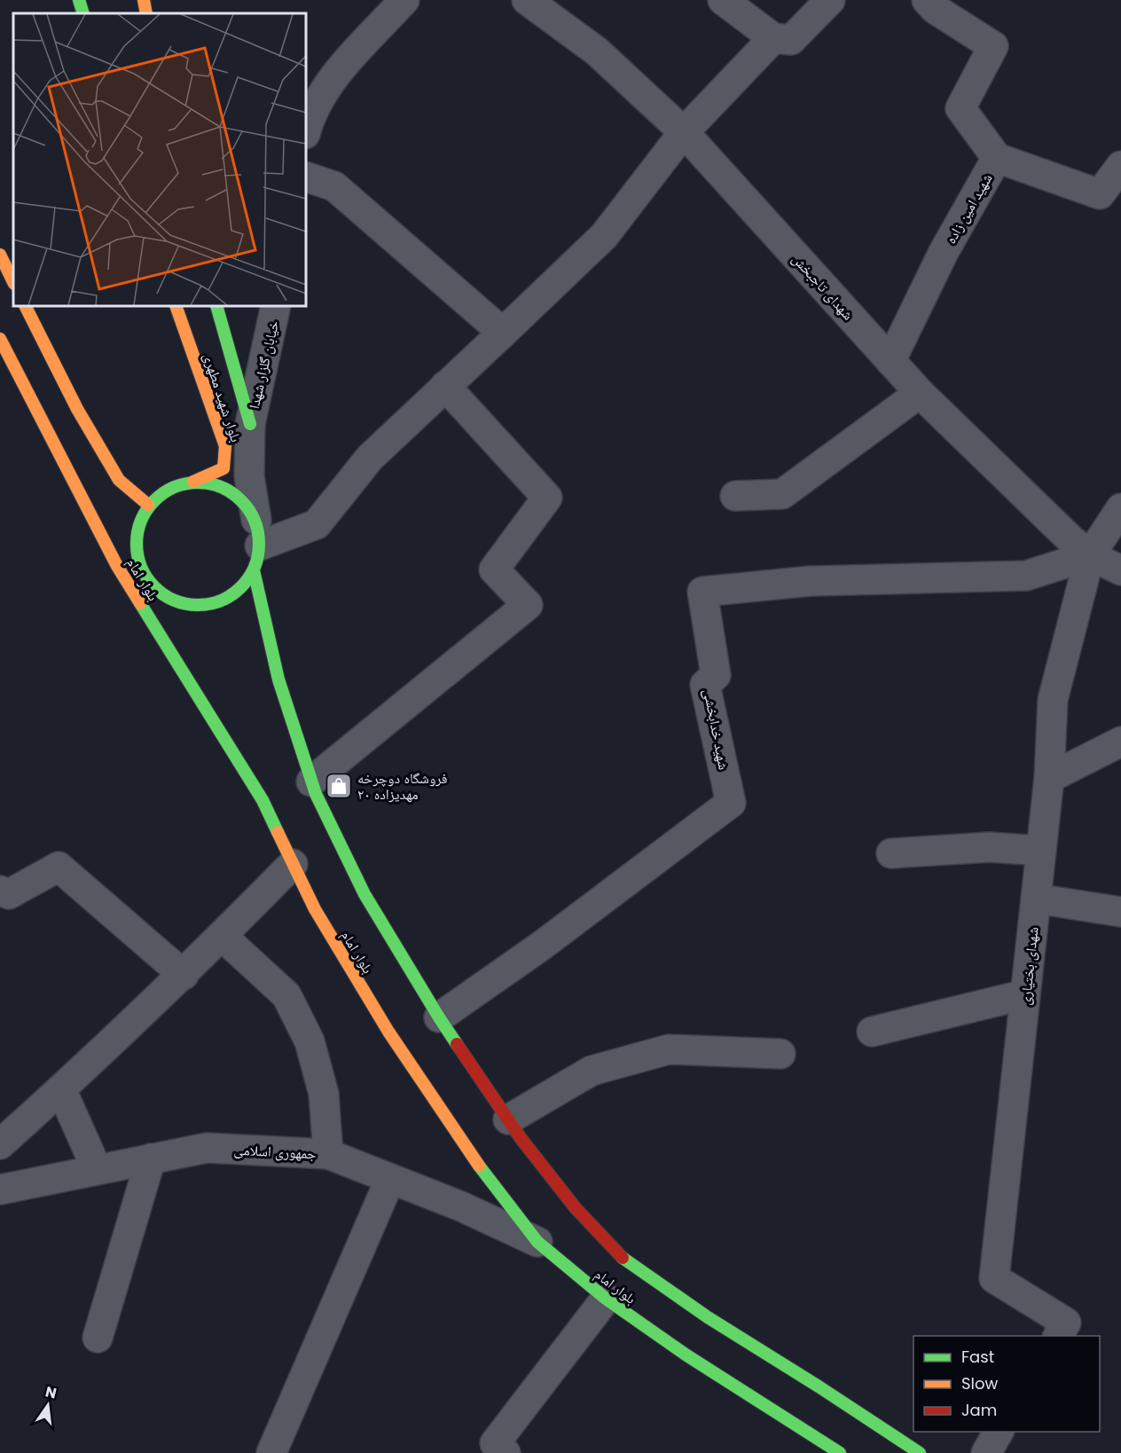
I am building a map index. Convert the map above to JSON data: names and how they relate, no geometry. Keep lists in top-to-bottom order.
{
  "streets": {
    "street": [
      "شهید امین زاده",
      "شهدای تاجبخش",
      "خیابان گلزار شهدا",
      "بلوار شهید مطهری",
      "بلوار امام",
      "شهید خدابخشی",
      "شهدای بختیاری",
      "جمهوری اسلامی"
    ]
  },
  "crossings": [
    ["شهید امین زاده", "شهدای تاجبخش"],
    ["شهدای تاجبخش", "شهید خدابخشی"],
    ["شهدای تاجبخش", "شهدای بختیاری"],
    ["خیابان گلزار شهدا", "بلوار شهید مطهری"],
    ["خیابان گلزار شهدا", "بلوار امام"],
    ["بلوار شهید مطهری", "بلوار امام"],
    ["بلوار امام", "شهید خدابخشی"],
    ["بلوار امام", "جمهوری اسلامی"],
    ["شهید خدابخشی", "شهدای بختیاری"]
  ],
  "places": {
    "shop": ["فروشگاه دوچرخه ۲۰ مهدیزاده"]
  },
  "legend": ["Fast", "Slow", "Jam"],
  "north": "top"
}
